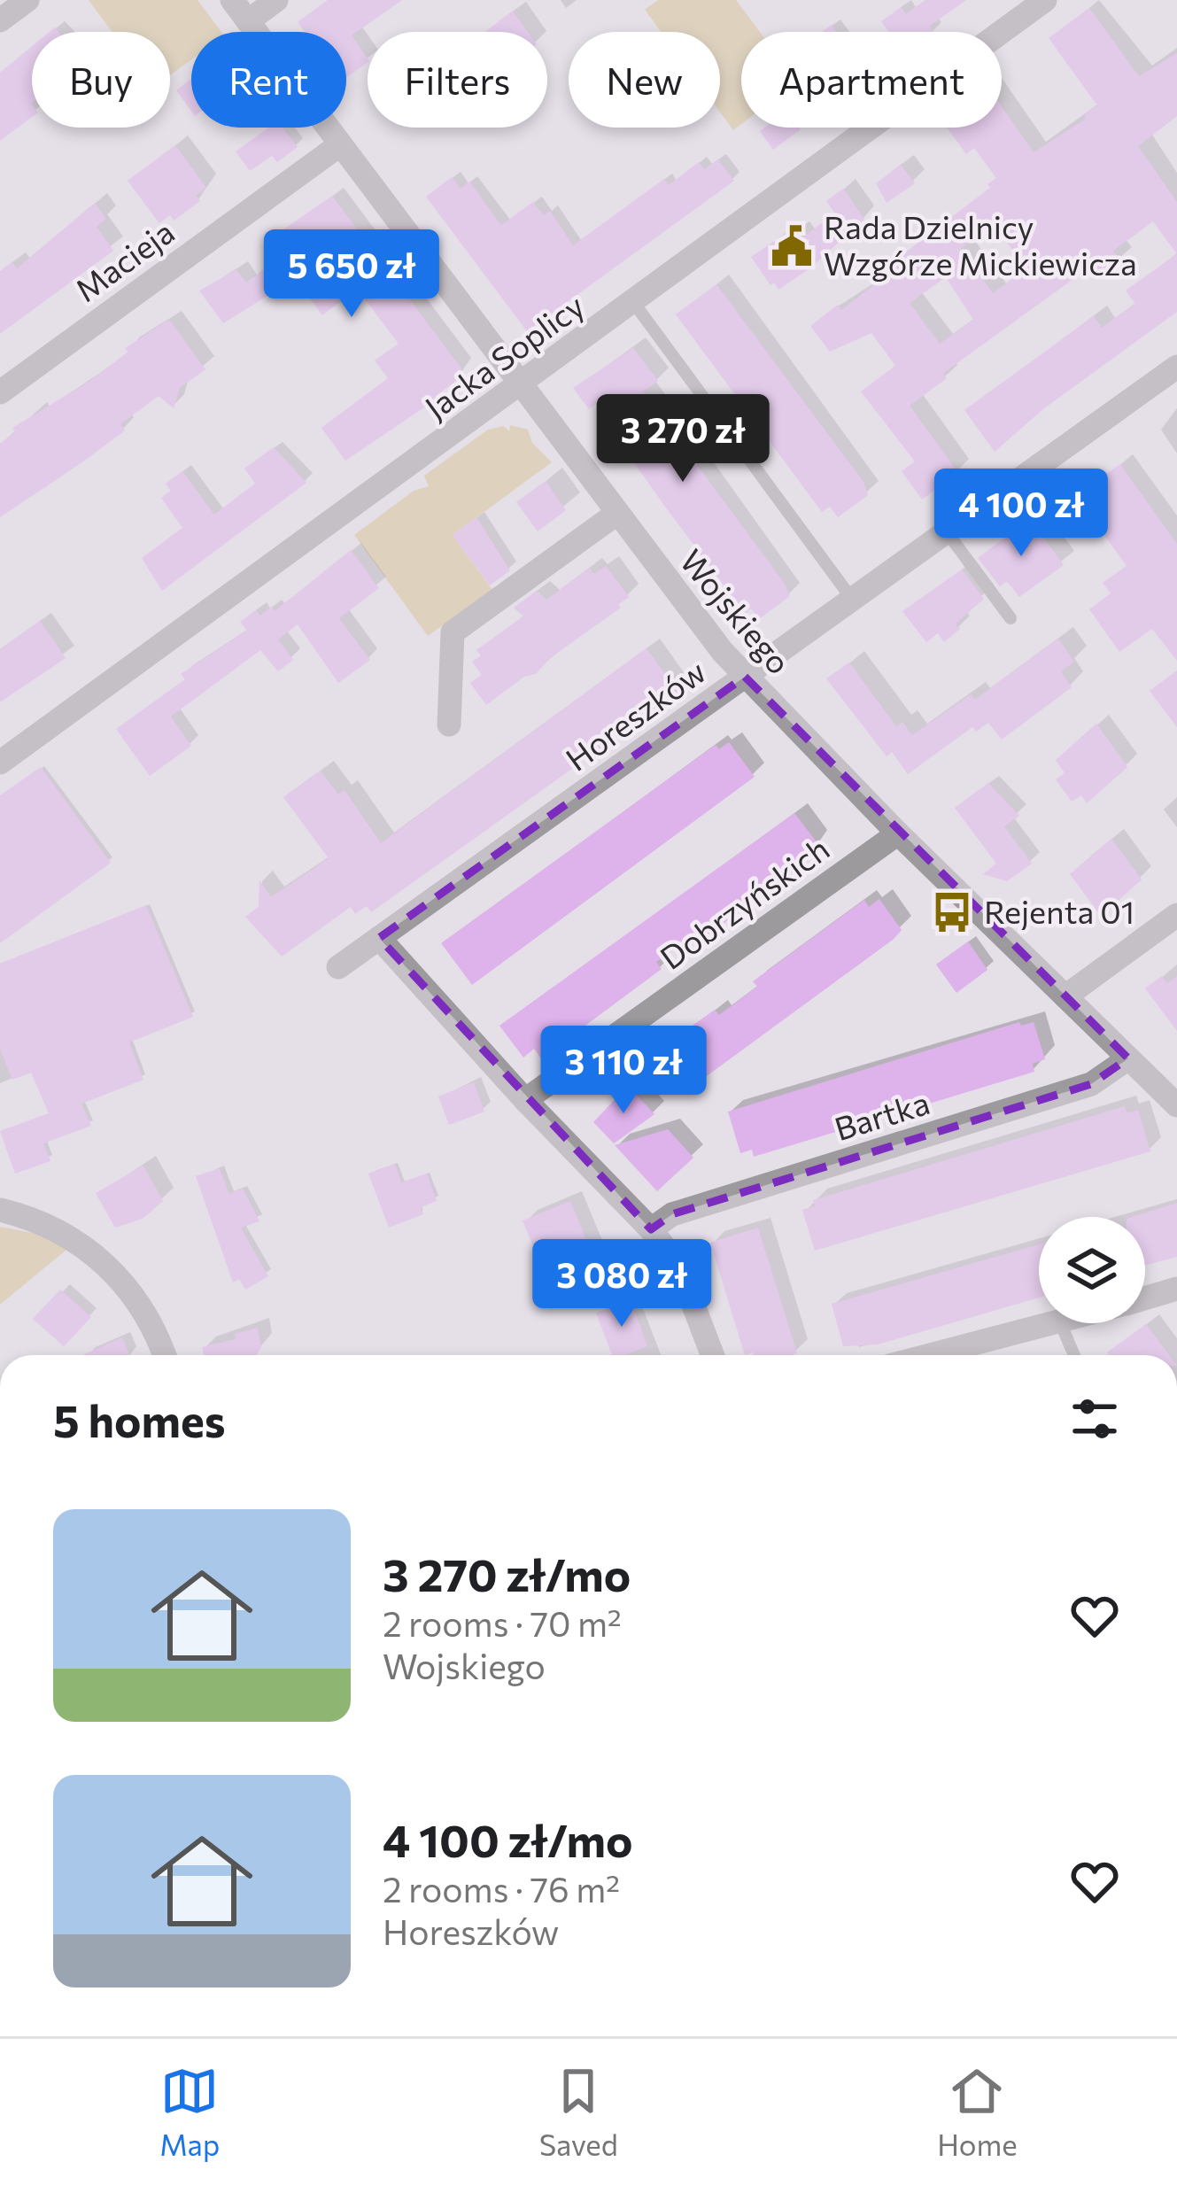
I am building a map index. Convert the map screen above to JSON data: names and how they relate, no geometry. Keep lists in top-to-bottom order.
{
  "streets": {
    "street": [
      "Macieja",
      "Jacka Soplicy",
      "Wojskiego",
      "Horeszków",
      "Dobrzyńskich",
      "Bartka"
    ]
  },
  "crossings": [
    ["Macieja", "Wojskiego"],
    ["Jacka Soplicy", "Wojskiego"],
    ["Wojskiego", "Horeszków"],
    ["Wojskiego", "Dobrzyńskich"],
    ["Wojskiego", "Bartka"]
  ],
  "places": {
    "public building": ["Rada Dzielnicy Wzgórze Mickiewicza"],
    "bus stop": ["Rejenta 01"]
  },
  "page": {
    "chip": [
      "Buy",
      "Rent",
      "Filters",
      "New",
      "Apartment"
    ],
    "price": [
      "5 650 zł",
      "3 270 zł",
      "4 100 zł",
      "3 110 zł",
      "3 080 zł"
    ],
    "heading": "5 homes",
    "list": [
      {
        "name": "3 270 zł/mo",
        "note": "2 rooms · 70 m² · Wojskiego"
      },
      {
        "name": "4 100 zł/mo",
        "note": "2 rooms · 76 m² · Horeszków"
      }
    ],
    "tabs": ["Map", "Saved", "Home"]
  }
}
